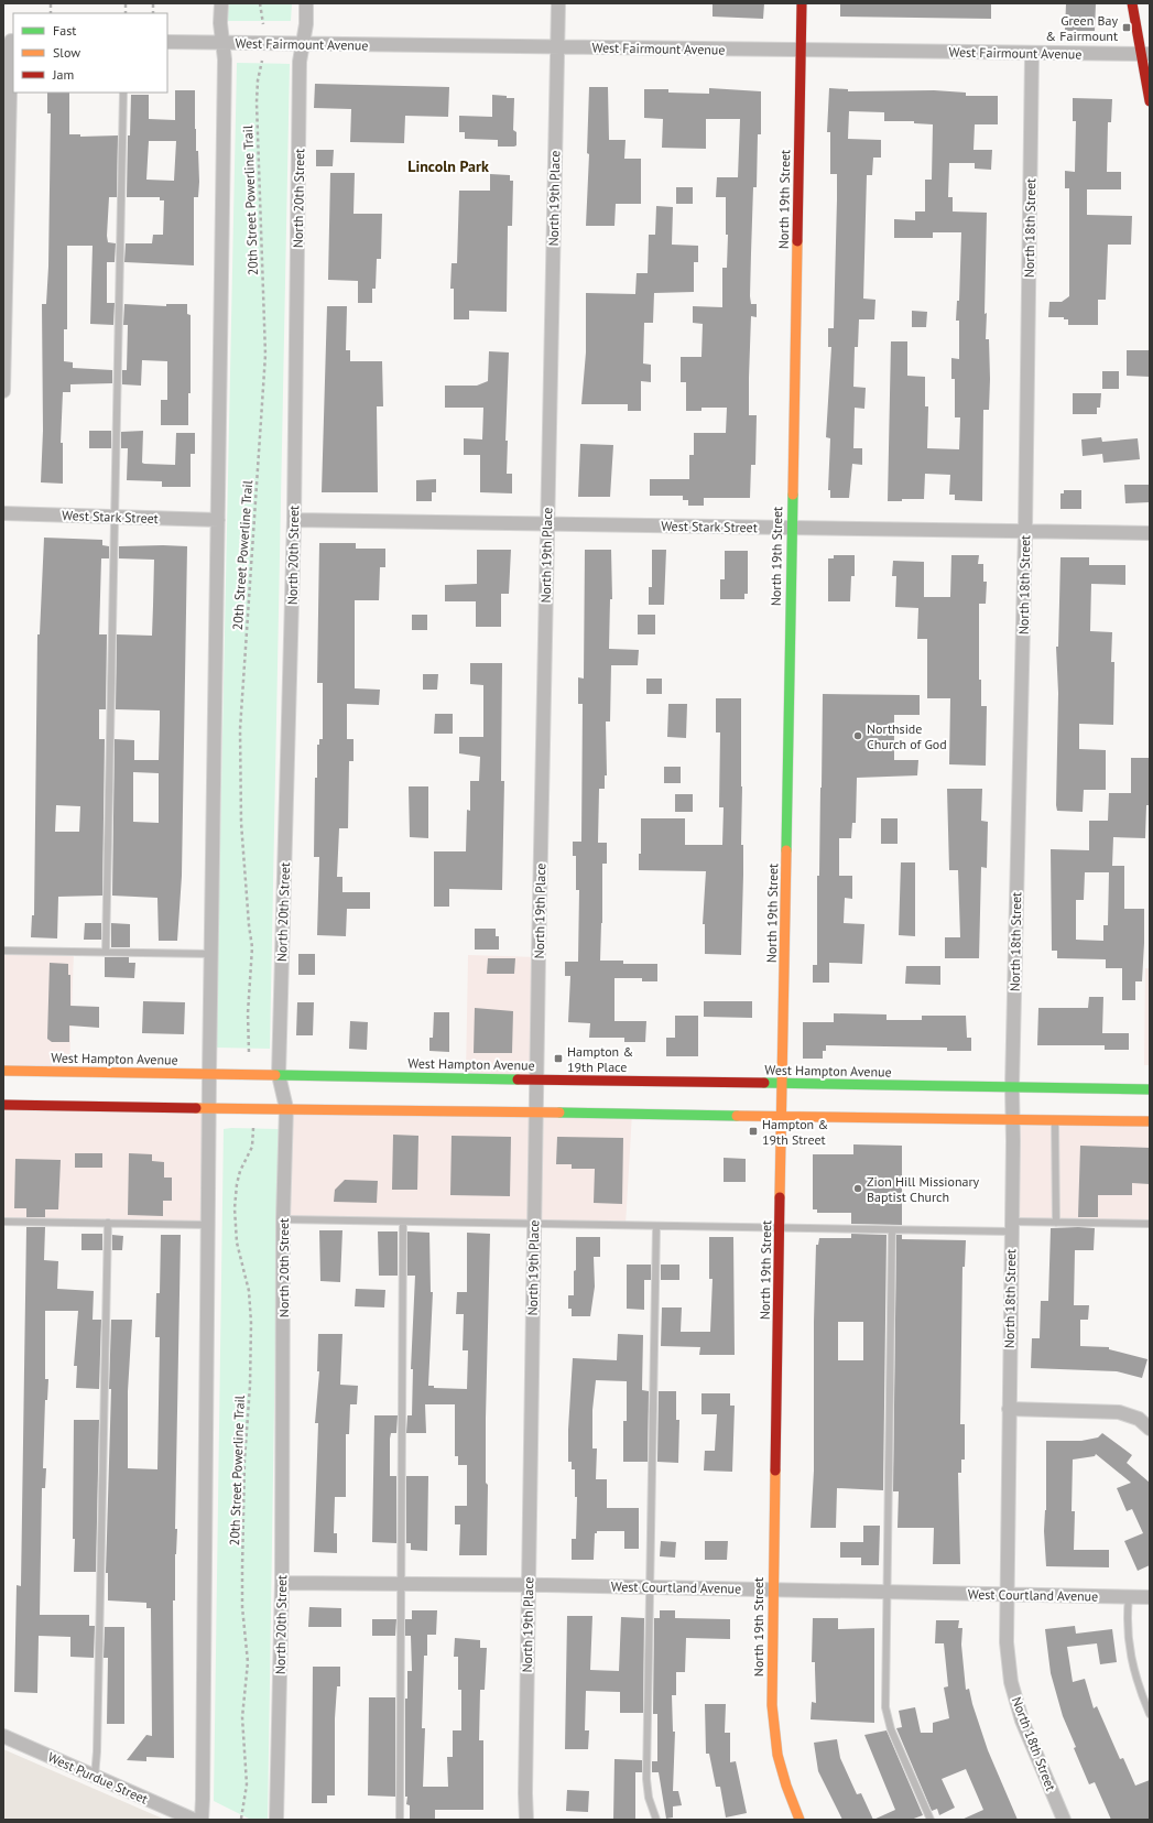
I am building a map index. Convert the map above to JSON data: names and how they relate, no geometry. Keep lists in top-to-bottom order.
{
  "streets": {
    "main road": ["North 19th Street", "West Hampton Avenue"],
    "street": [
      "West Fairmount Avenue",
      "North 20th Street",
      "North 19th Place",
      "North 18th Street",
      "West Stark Street",
      "West Courtland Avenue",
      "West Purdue Street"
    ],
    "path": ["20th Street Powerline Trail"]
  },
  "crossings": [
    ["West Fairmount Avenue", "North 20th Street"],
    ["West Fairmount Avenue", "North 19th Place"],
    ["West Fairmount Avenue", "North 19th Street"],
    ["West Fairmount Avenue", "North 18th Street"],
    ["North 20th Street", "West Stark Street"],
    ["North 20th Street", "West Hampton Avenue"],
    ["North 20th Street", "West Courtland Avenue"],
    ["North 19th Place", "West Stark Street"],
    ["North 19th Place", "West Hampton Avenue"],
    ["North 19th Place", "West Courtland Avenue"],
    ["North 19th Street", "West Stark Street"],
    ["North 19th Street", "West Hampton Avenue"],
    ["North 19th Street", "West Courtland Avenue"],
    ["North 18th Street", "West Stark Street"],
    ["North 18th Street", "West Hampton Avenue"],
    ["North 18th Street", "West Courtland Avenue"]
  ],
  "districts": ["Lincoln Park"],
  "places": {
    "transit": ["Green Bay & Fairmount", "Hampton & 19th Place", "Hampton & 19th Street"],
    "other": ["Northside Church of God", "Zion Hill Missionary Baptist Church"]
  },
  "legend": ["Fast", "Slow", "Jam"]
}
